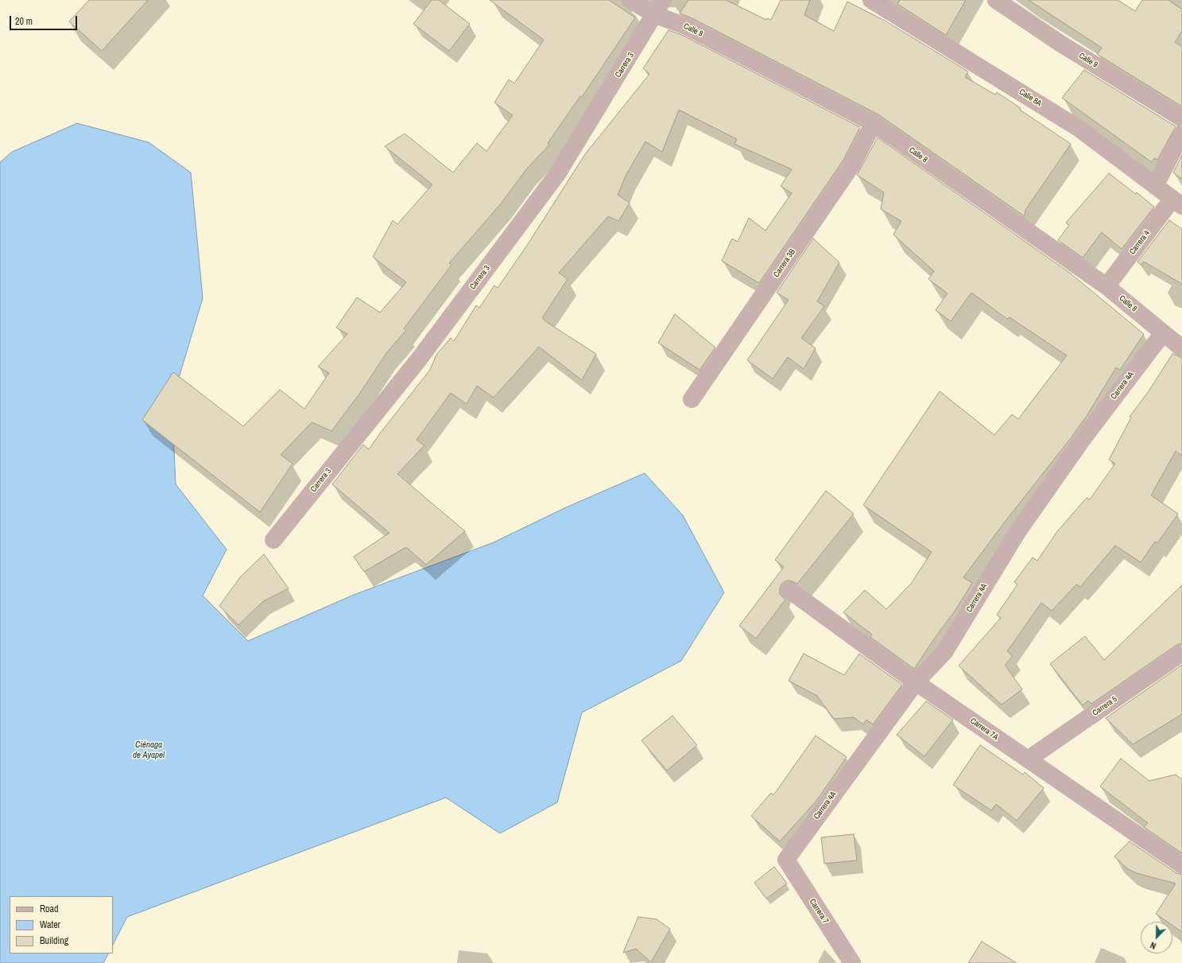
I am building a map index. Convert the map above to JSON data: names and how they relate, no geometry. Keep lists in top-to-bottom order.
{
  "streets": {
    "street": [
      "Calle 8",
      "Calle 9",
      "Carrera 3",
      "Calle 8A",
      "Carrera 4",
      "Carrera 3B",
      "Carrera 4A",
      "Carrera 5",
      "Carrera 7A",
      "Carrera 7"
    ]
  },
  "crossings": [
    ["Calle 8", "Carrera 3"],
    ["Calle 8", "Carrera 4"],
    ["Calle 8", "Carrera 3B"],
    ["Calle 8", "Carrera 4A"],
    ["Calle 8A", "Carrera 4"],
    ["Carrera 4A", "Carrera 7A"],
    ["Carrera 4A", "Carrera 7"],
    ["Carrera 5", "Carrera 7A"]
  ],
  "water": ["Ciénaga de Ayapel"],
  "legend": ["Road", "Water", "Building"],
  "scale_bar": "20 m",
  "north": "bottom left"
}
